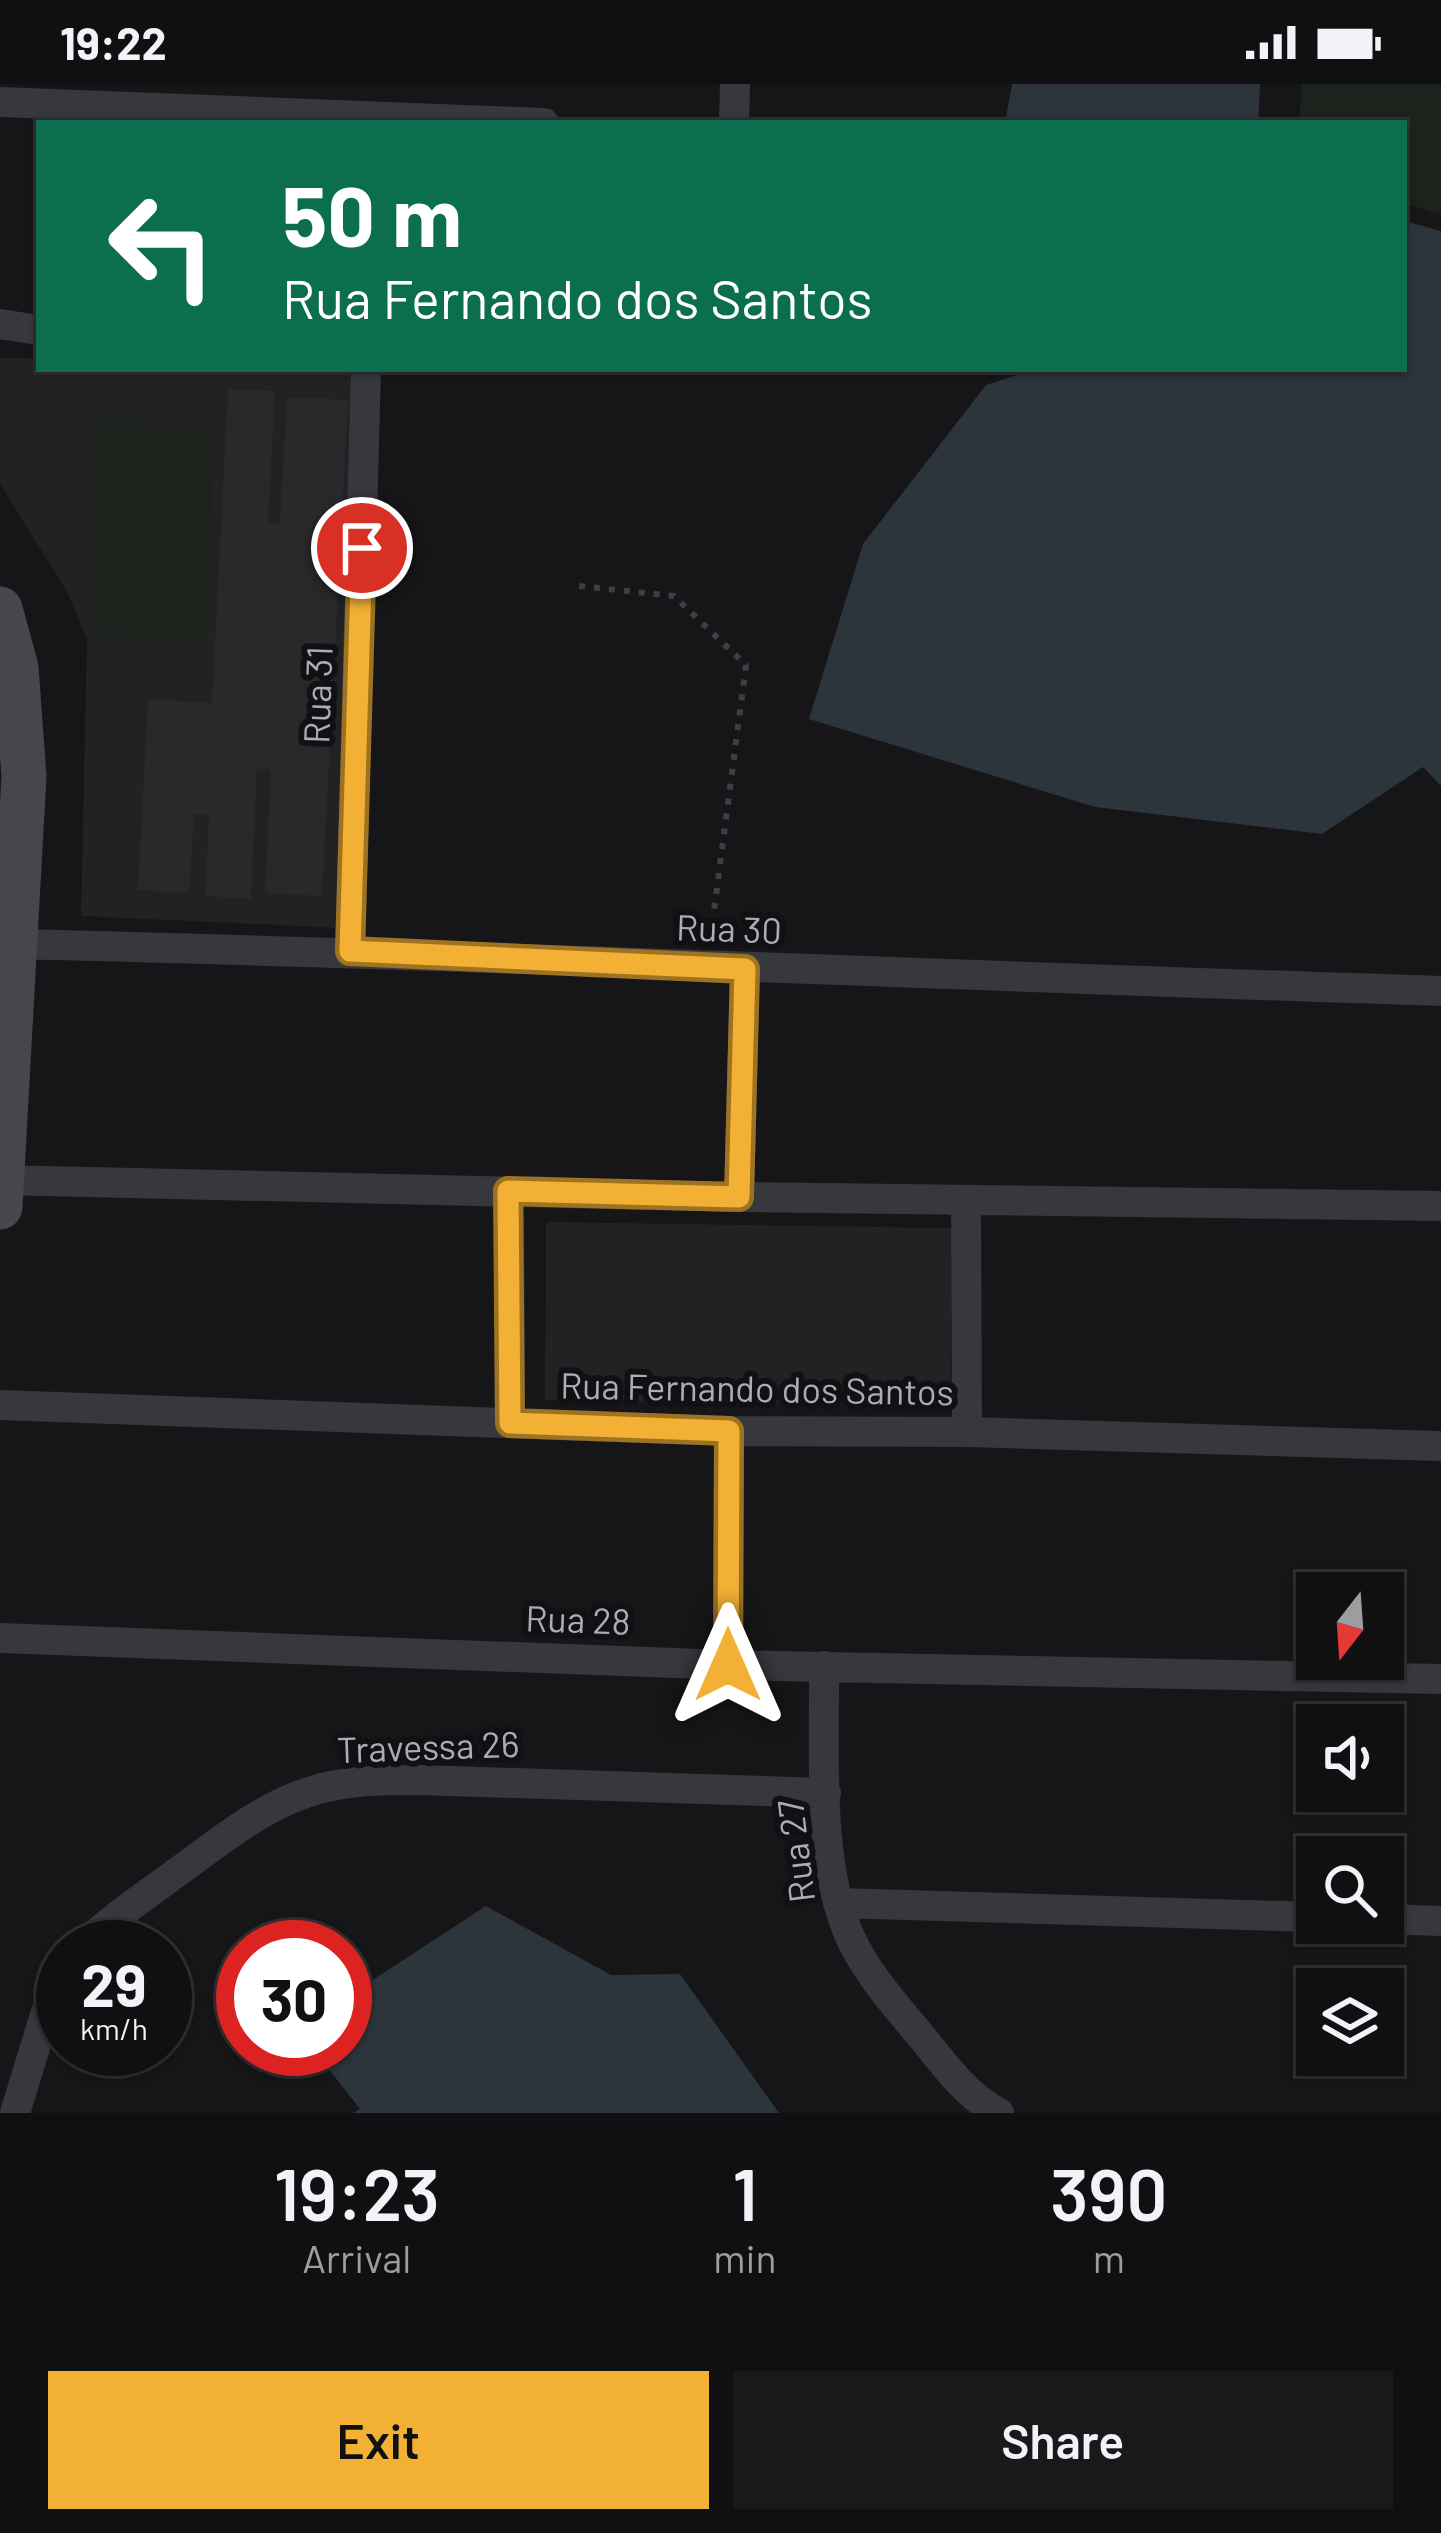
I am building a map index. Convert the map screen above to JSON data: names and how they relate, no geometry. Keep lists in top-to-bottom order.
{
  "streets": {
    "street": [
      "Rua 31",
      "Rua 30",
      "Rua Fernando dos Santos",
      "Rua 28",
      "Travessa 26",
      "Rua 27"
    ]
  },
  "crossings": [
    ["Rua 31", "Rua 30"],
    ["Rua 28", "Rua 27"],
    ["Travessa 26", "Rua 27"]
  ],
  "north": "bottom",
  "page": {
    "status": "19:22",
    "turn": ["50 m", "Rua Fernando dos Santos"],
    "speed": "29 km/h",
    "limit": "30",
    "eta": [
      "19:23",
      "Arrival",
      "1",
      "min",
      "390",
      "m"
    ],
    "buttons": ["Exit", "Share"]
  }
}
